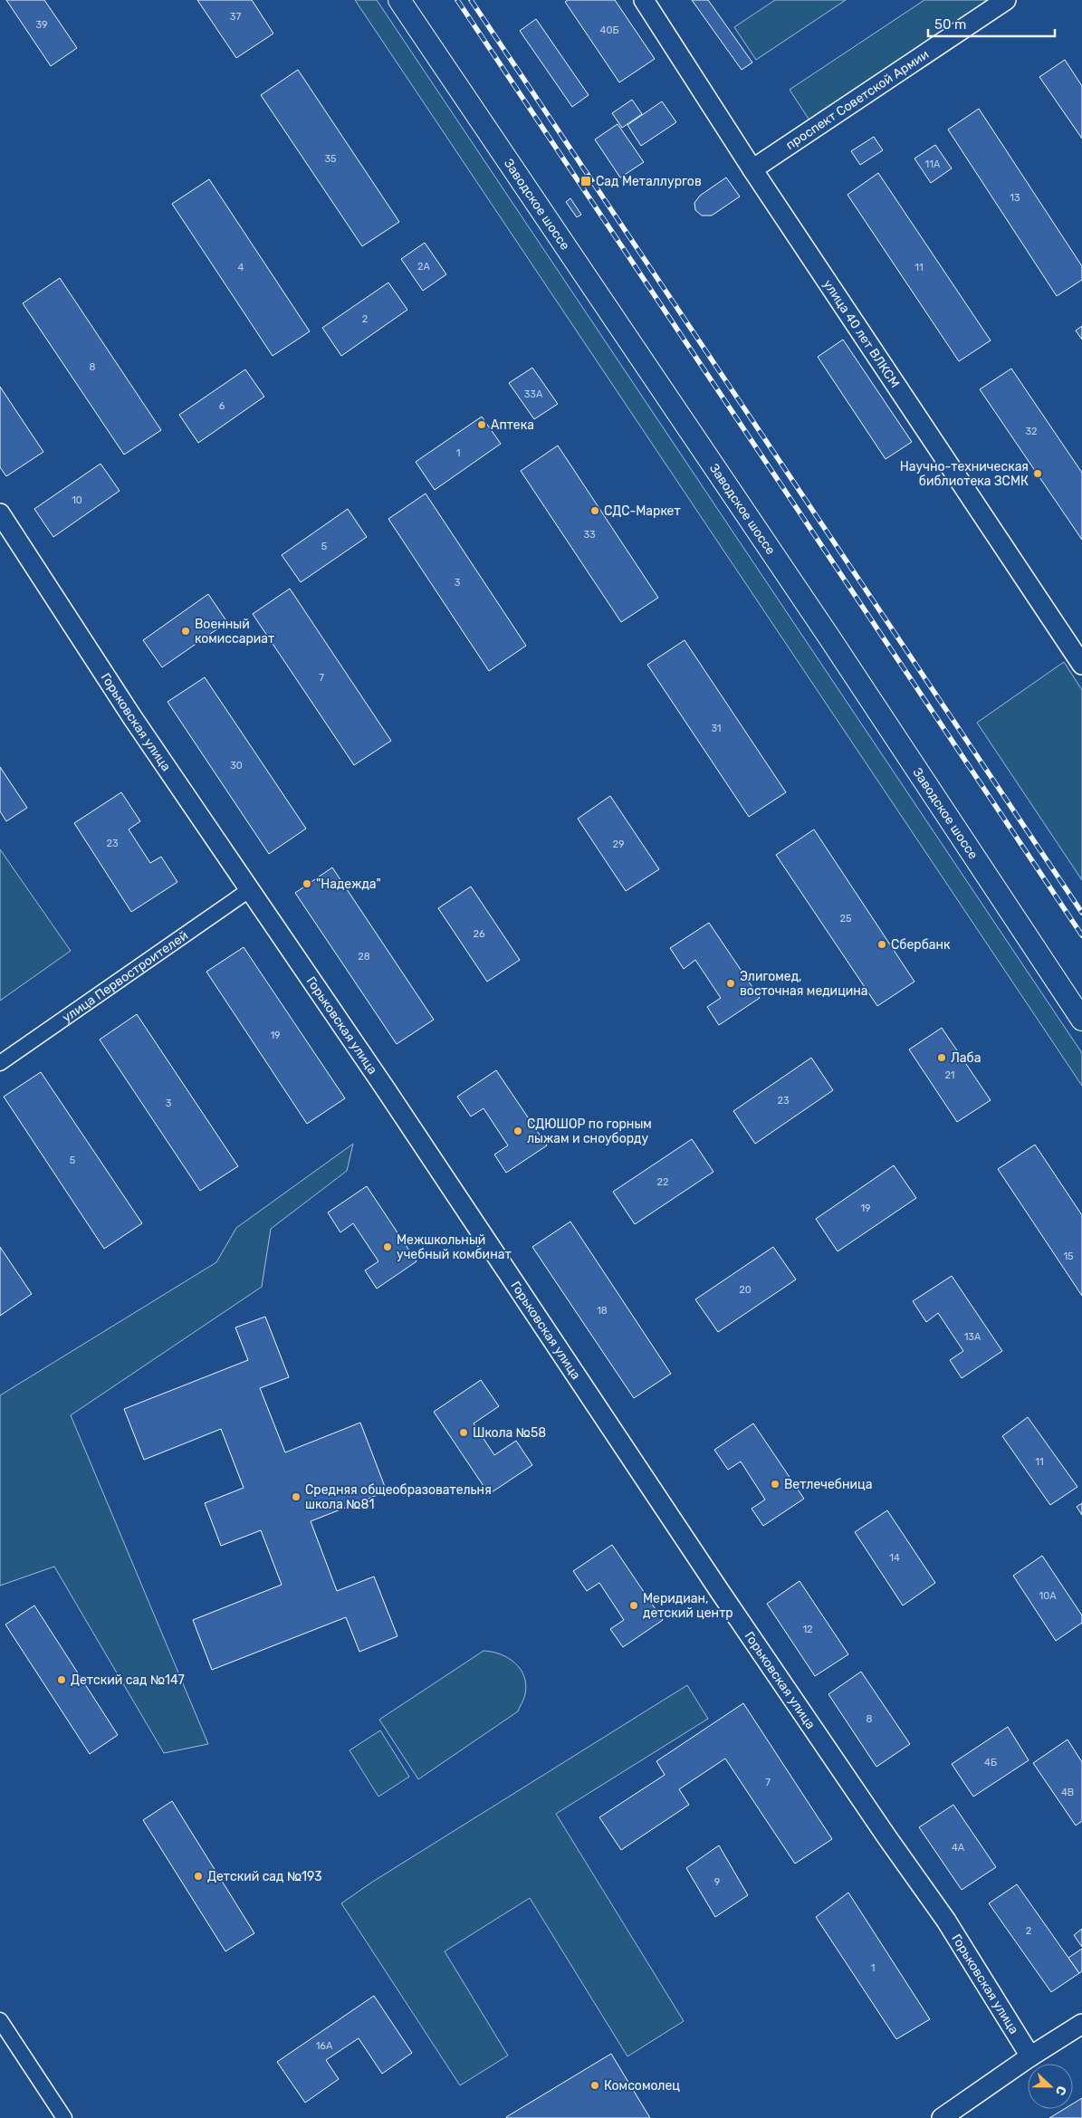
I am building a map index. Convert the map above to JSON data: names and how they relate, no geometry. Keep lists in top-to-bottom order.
{
  "streets": {
    "main road": ["Заводское шоссе"],
    "street": [
      "проспект Советской Армии",
      "улица 40 лет ВЛКСМ",
      "Горьковская улица",
      "улица Первостроителей"
    ]
  },
  "crossings": [
    ["проспект Советской Армии", "улица 40 лет ВЛКСМ"],
    ["Горьковская улица", "улица Первостроителей"]
  ],
  "places": {
    "transit": ["Сад Металлургов"],
    "other": [
      "Аптека",
      "Научно-техническая библиотека ЗСМК",
      "СДС-Маркет",
      "Военный комиссариат",
      "\"Надежда\"",
      "Сбербанк",
      "Элигомед, восточная медицина",
      "Лаба",
      "СДЮШОР по горным лыжам и сноуборду",
      "Межшкольный учебный комбинат",
      "Школа №58",
      "Ветлечебница",
      "Средняя общеобразовательня школа №81",
      "Меридиан, детский центр",
      "Детский сад №147",
      "Детский сад №193",
      "Комсомолец"
    ]
  },
  "house_numbers": [
    "37",
    "39",
    "40Б",
    "35",
    "11А",
    "13",
    "2А",
    "4",
    "11",
    "2",
    "8",
    "33А",
    "6",
    "32",
    "1",
    "10",
    "33",
    "5",
    "3",
    "7",
    "31",
    "30",
    "23",
    "29",
    "25",
    "26",
    "28",
    "19",
    "21",
    "23",
    "3",
    "5",
    "22",
    "19",
    "15",
    "20",
    "18",
    "13А",
    "11",
    "14",
    "10А",
    "12",
    "8",
    "4Б",
    "7",
    "4В",
    "4А",
    "9",
    "2",
    "1",
    "16А"
  ],
  "scale_bar": "50 m",
  "north": "right"
}
